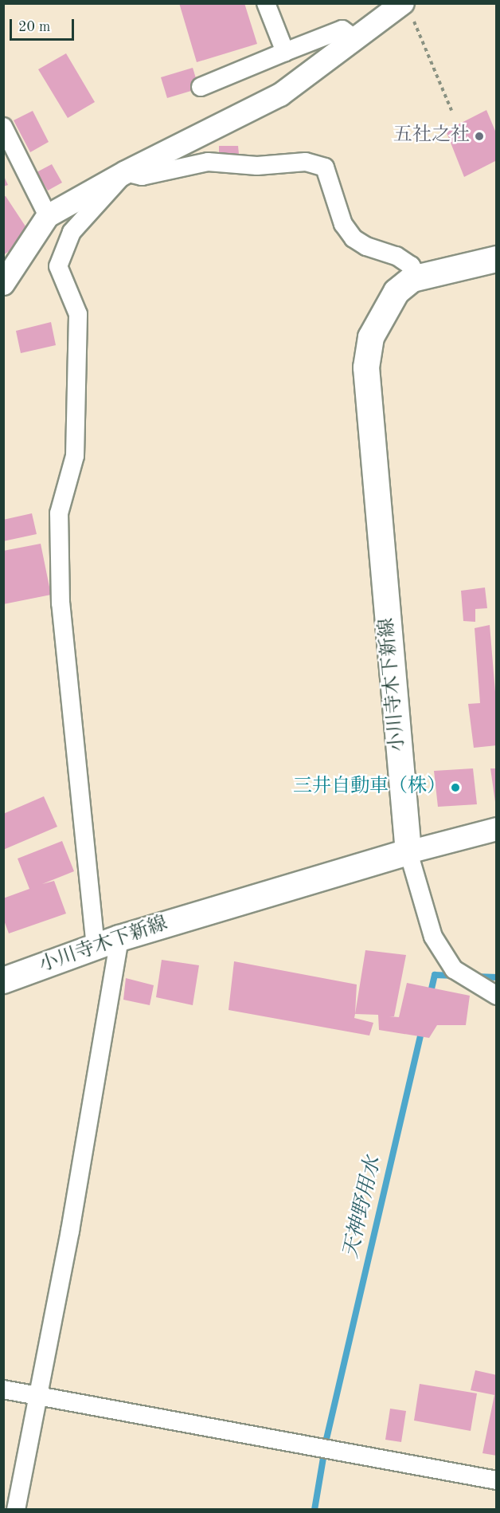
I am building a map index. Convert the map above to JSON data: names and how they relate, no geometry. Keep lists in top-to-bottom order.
{
  "streets": {
    "main road": ["小川寺木下新線"]
  },
  "water": ["天神野用水"],
  "places": ["五社之社", "三井自動車（株）"],
  "scale_bar": "20 m"
}
